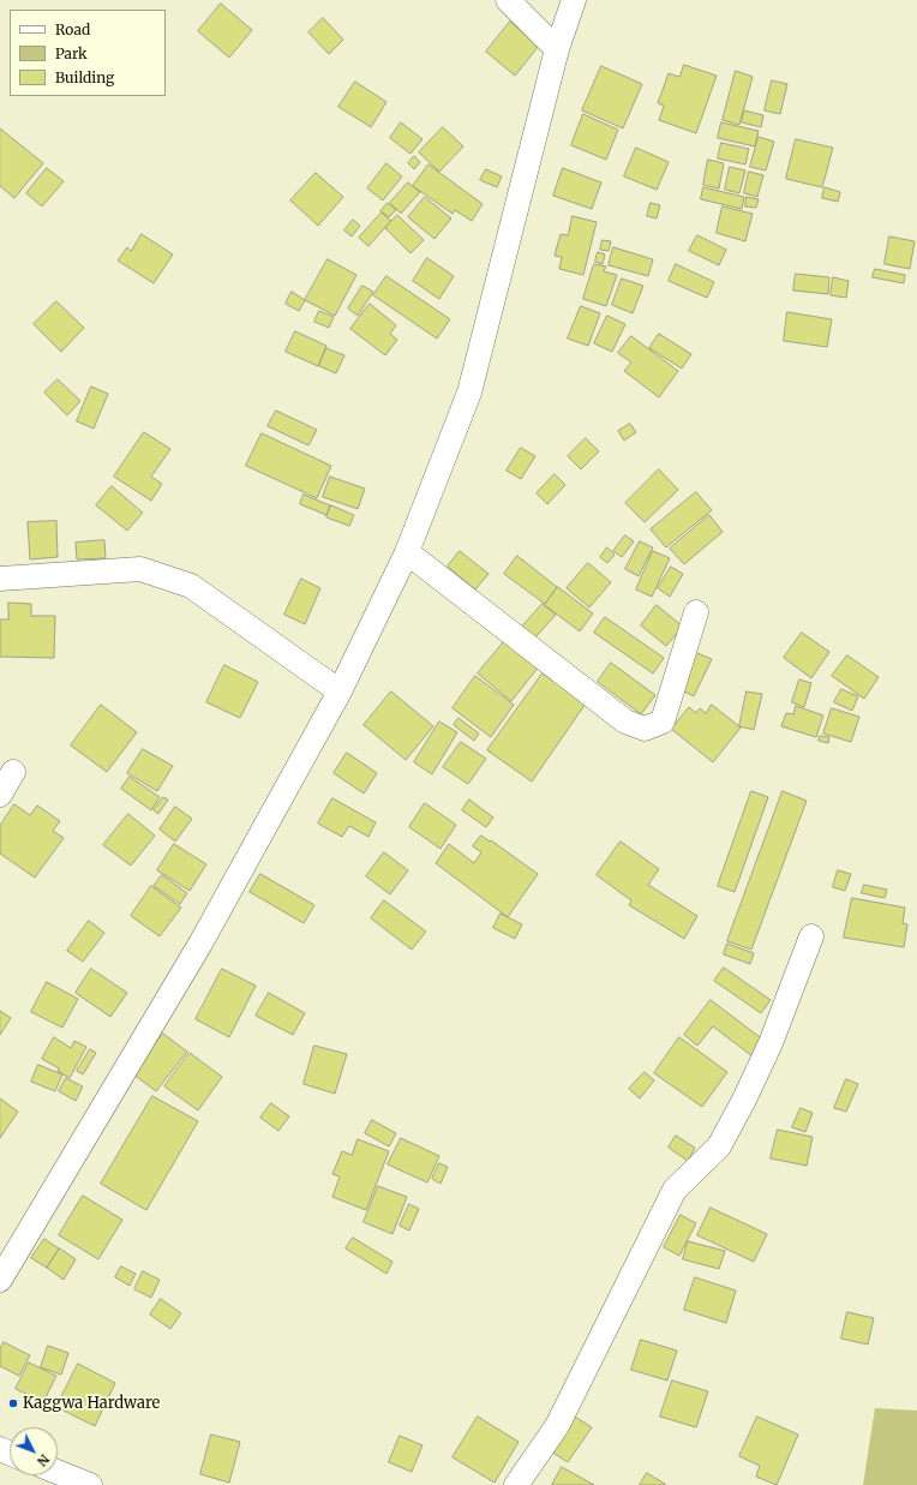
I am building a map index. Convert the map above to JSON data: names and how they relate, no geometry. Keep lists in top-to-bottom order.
{
  "places": ["Kaggwa Hardware"],
  "legend": ["Road", "Park", "Building"],
  "north": "bottom right"
}
